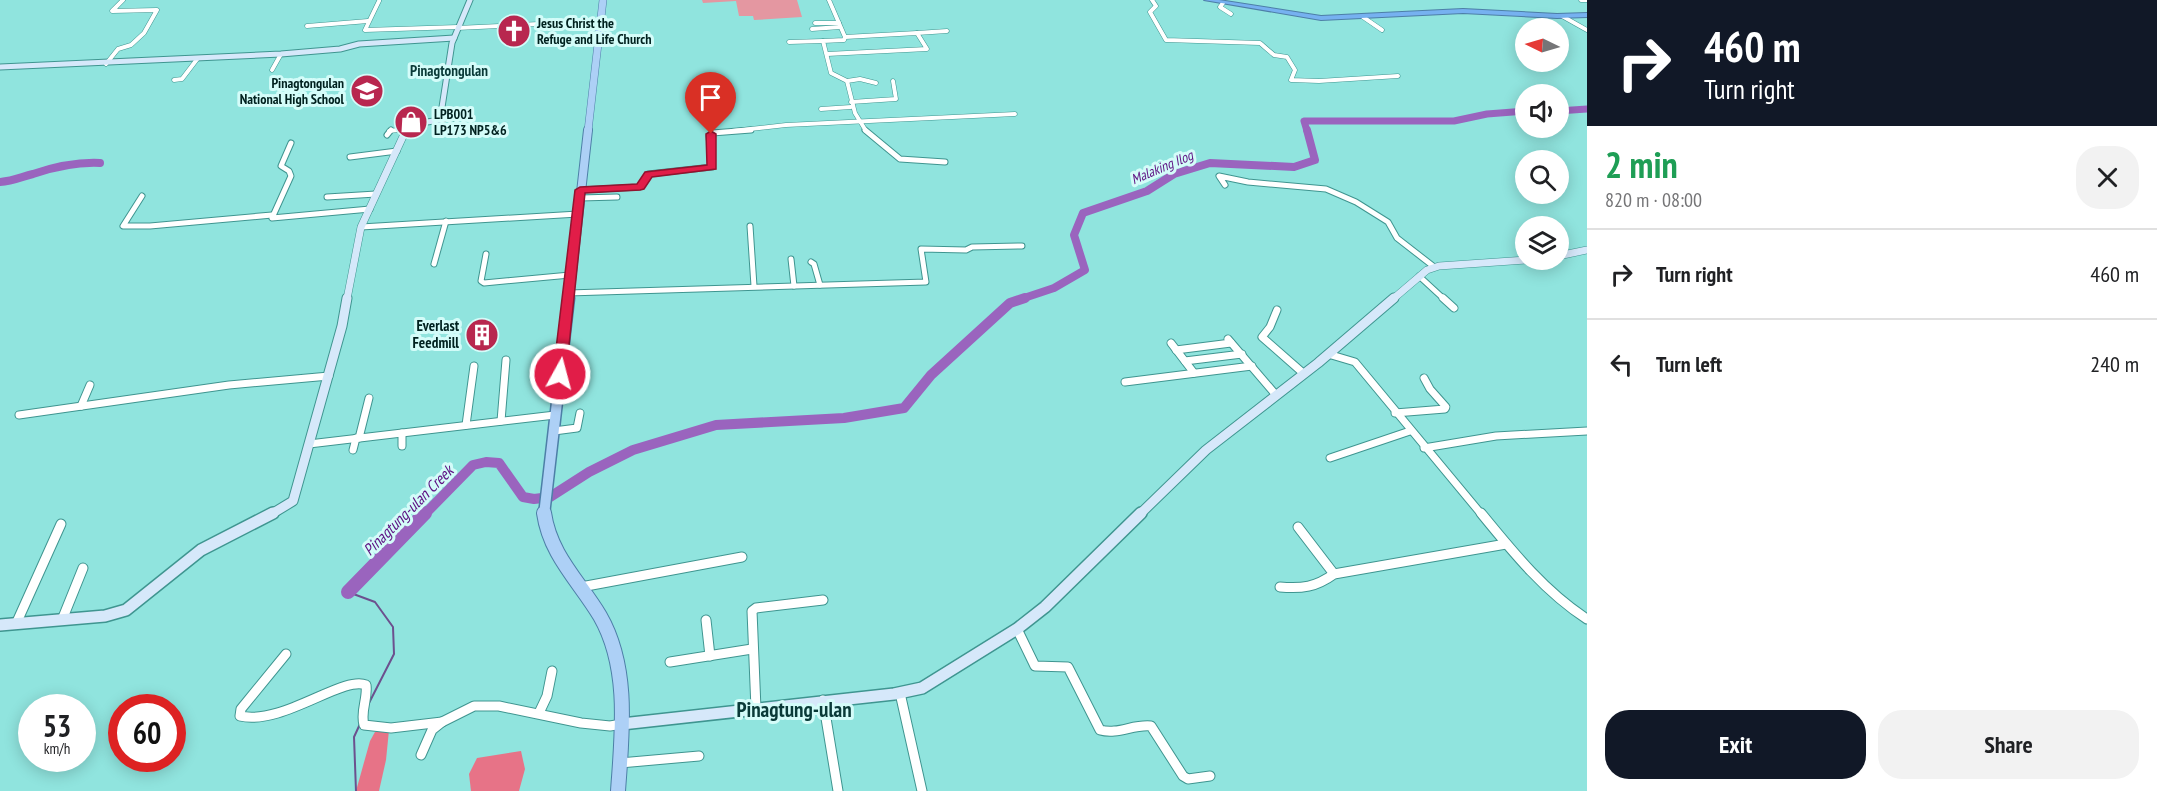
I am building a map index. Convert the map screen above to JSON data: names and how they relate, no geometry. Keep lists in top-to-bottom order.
{
  "districts": ["Pinagtongulan", "Pinagtung-ulan"],
  "water": ["Malaking Ilog", "Pinagtung-ulan Creek"],
  "places": {
    "church": ["Jesus Christ the Refuge and Life Church"],
    "school or university": ["Pinagtongulan National High School"],
    "shop": ["LPB001 LP173 NP5&6"],
    "building": ["Everlast Feedmill"]
  },
  "north": "left",
  "page": {
    "turn": ["460 m", "Turn right"],
    "heading": ["2 min", "820 m · 08:00"],
    "list": [
      {
        "name": "Turn right",
        "value": "460 m"
      },
      {
        "name": "Turn left",
        "value": "240 m"
      }
    ],
    "speed": "53 km/h",
    "limit": "60",
    "buttons": ["Exit", "Share"]
  }
}
